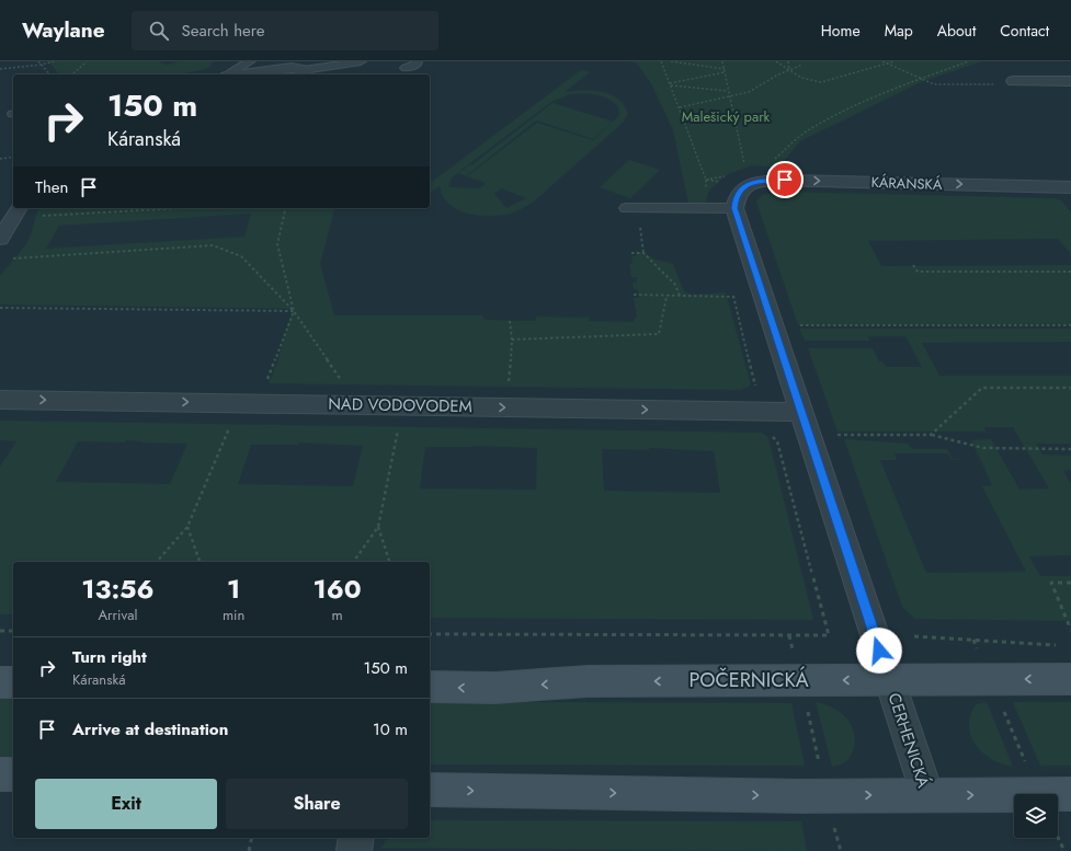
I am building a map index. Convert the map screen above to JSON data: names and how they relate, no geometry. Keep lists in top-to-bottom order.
{
  "streets": {
    "street": [
      "KÁRANSKÁ",
      "NAD VODOVODEM",
      "POČERNICKÁ",
      "CERHENICKÁ"
    ]
  },
  "crossings": [
    ["NAD VODOVODEM", "CERHENICKÁ"],
    ["POČERNICKÁ", "CERHENICKÁ"]
  ],
  "one_way": ["KÁRANSKÁ", "NAD VODOVODEM"],
  "parks": ["Malešický park"],
  "page": {
    "header": "Waylane",
    "search": "Search here",
    "nav": [
      "Home",
      "Map",
      "About",
      "Contact"
    ],
    "turn": ["150 m", "Káranská"],
    "then": "Then",
    "eta": [
      "13:56",
      "Arrival",
      "1",
      "min",
      "160",
      "m"
    ],
    "list": [
      {
        "name": "Turn right",
        "note": "Káranská",
        "value": "150 m"
      },
      {
        "name": "Arrive at destination",
        "value": "10 m"
      }
    ],
    "buttons": ["Exit", "Share"]
  }
}
